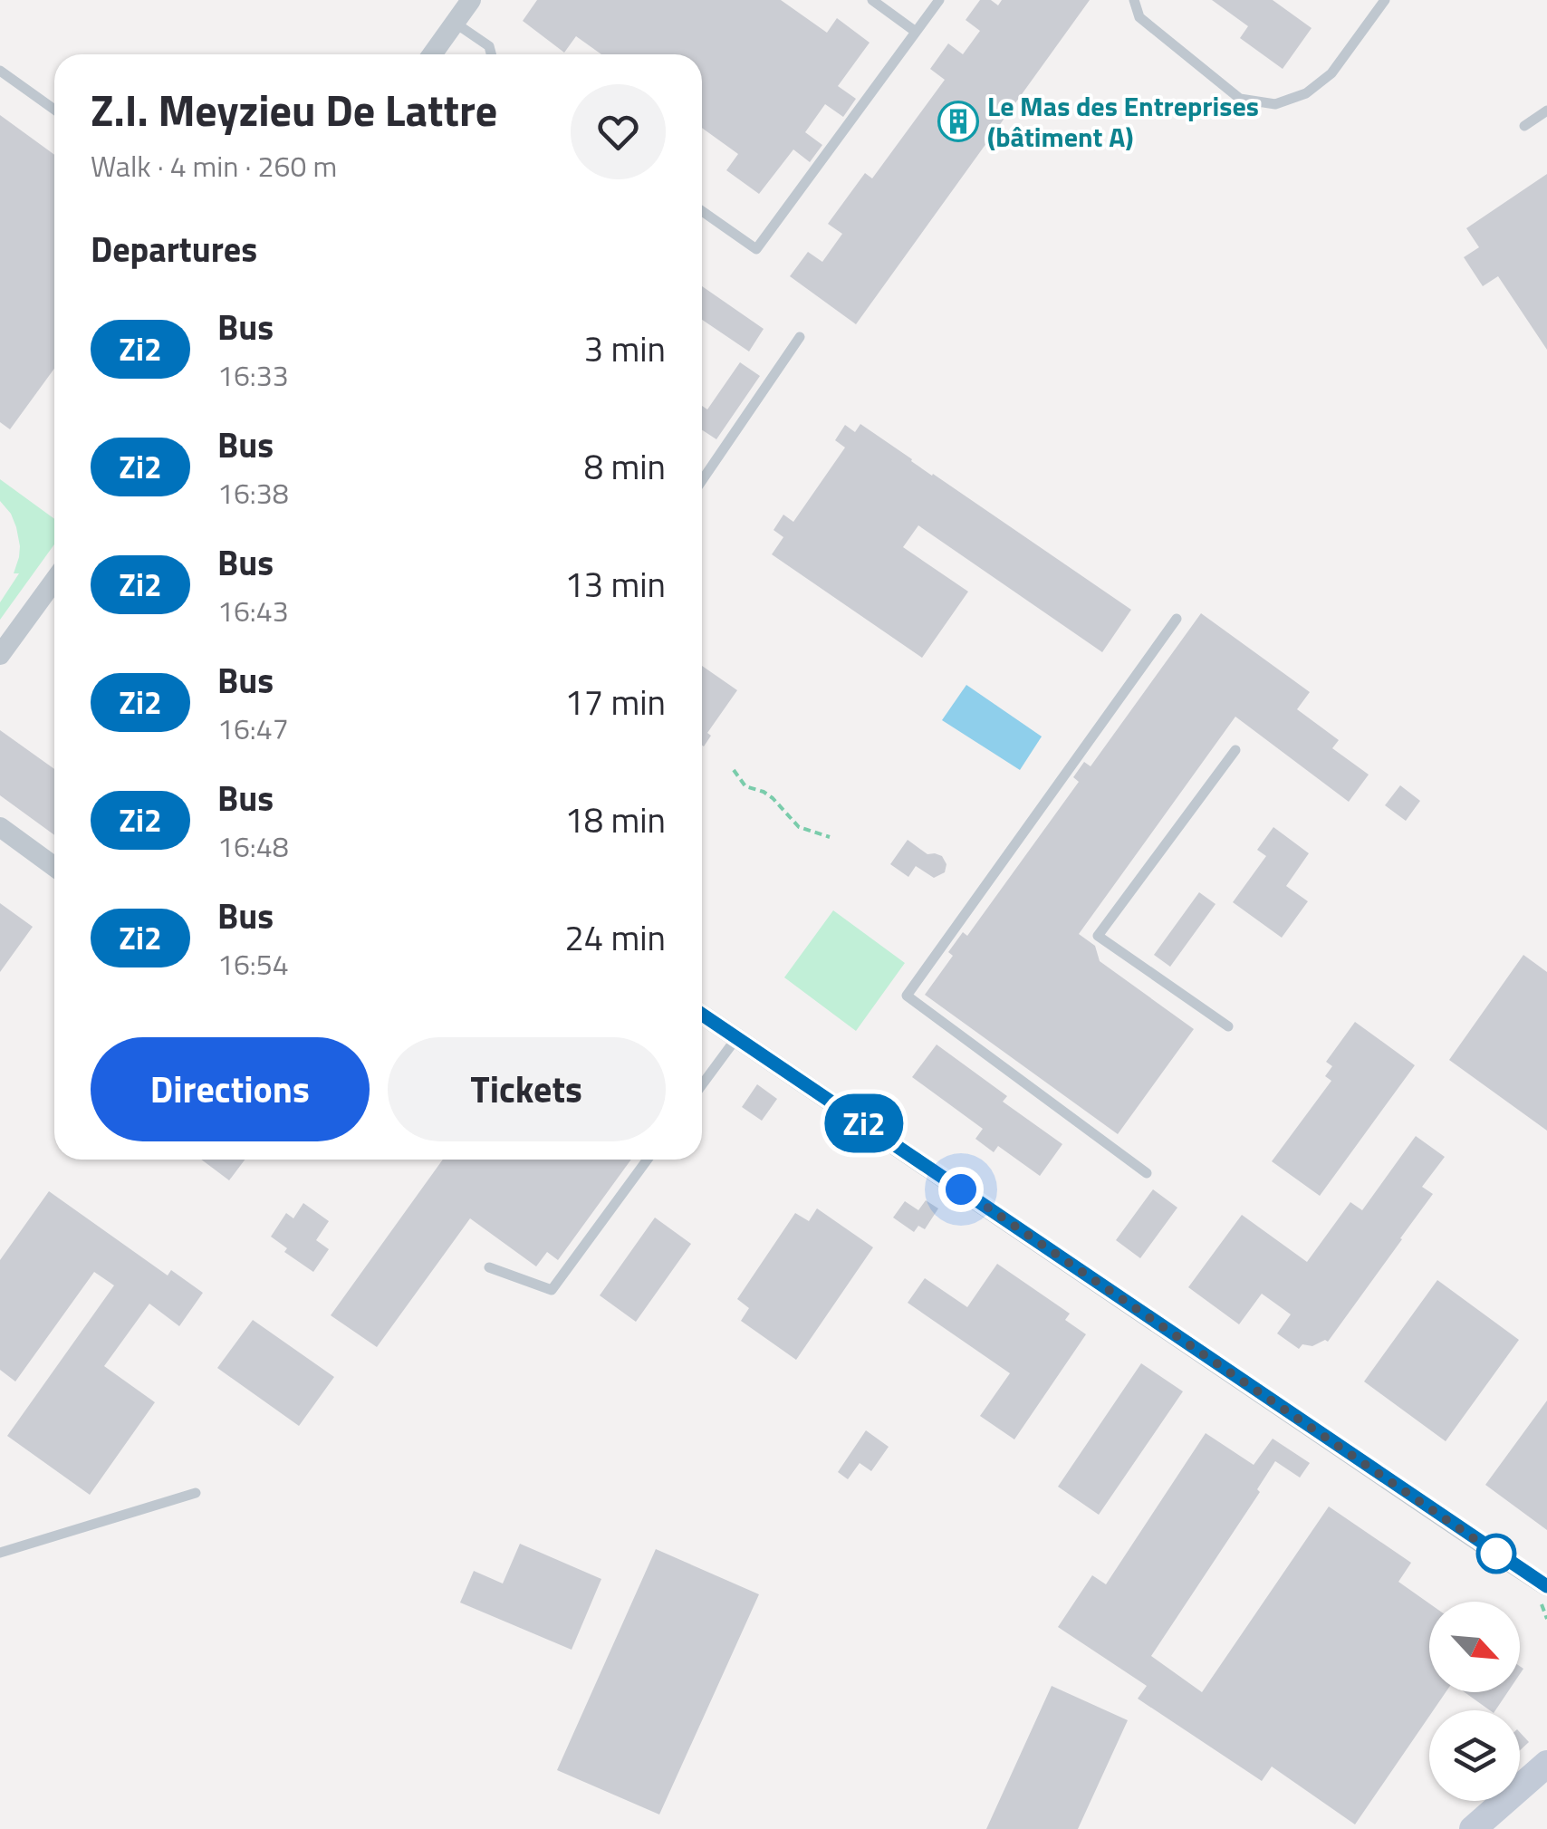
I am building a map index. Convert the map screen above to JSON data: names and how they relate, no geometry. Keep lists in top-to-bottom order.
{
  "places": {
    "building": ["Le Mas des Entreprises (bâtiment A)"]
  },
  "lines": ["bus line Zi2"],
  "north": "bottom right",
  "page": {
    "on_map": "Zi2",
    "heading": [
      ["Z.I. Meyzieu De Lattre", "Walk · 4 min · 260 m"],
      "Departures"
    ],
    "list": [
      {
        "mark": "Zi2",
        "name": "Bus",
        "note": "16:33",
        "value": "3 min"
      },
      {
        "mark": "Zi2",
        "name": "Bus",
        "note": "16:38",
        "value": "8 min"
      },
      {
        "mark": "Zi2",
        "name": "Bus",
        "note": "16:43",
        "value": "13 min"
      },
      {
        "mark": "Zi2",
        "name": "Bus",
        "note": "16:47",
        "value": "17 min"
      },
      {
        "mark": "Zi2",
        "name": "Bus",
        "note": "16:48",
        "value": "18 min"
      },
      {
        "mark": "Zi2",
        "name": "Bus",
        "note": "16:54",
        "value": "24 min"
      }
    ],
    "buttons": ["Directions", "Tickets"]
  }
}
